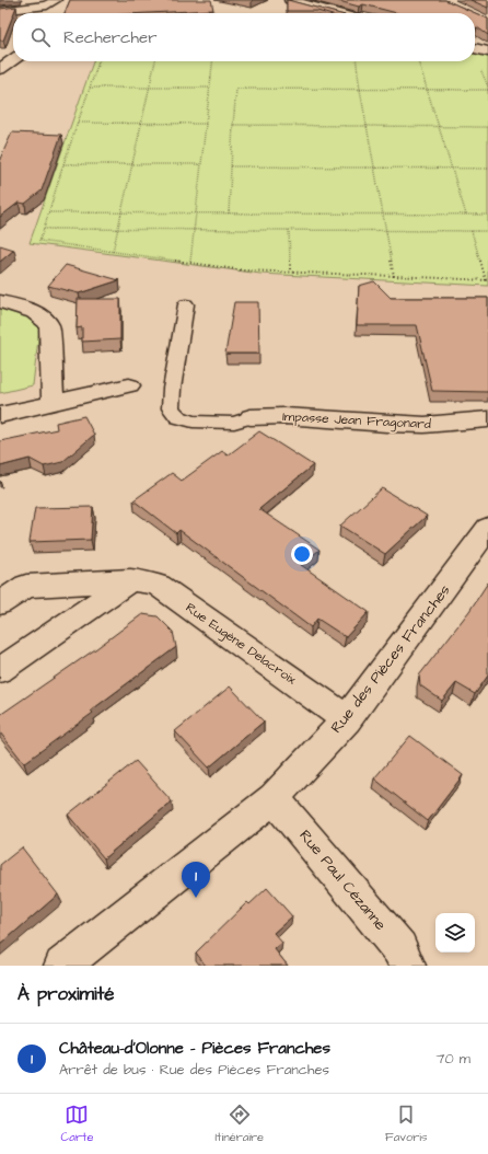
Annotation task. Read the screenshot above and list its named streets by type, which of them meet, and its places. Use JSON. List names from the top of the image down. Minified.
{"streets":{"street":["Impasse Jean Fragonard","Rue Eugène Delacroix","Rue des Pièces Franches","Rue Paul Cézanne"]},"crossings":[["Rue Eugène Delacroix","Rue des Pièces Franches"],["Rue des Pièces Franches","Rue Paul Cézanne"]],"page":{"search":"Rechercher","pins":"1","heading":"À proximité","list":[{"mark":"1","name":"Château-d'Olonne - Pièces Franches","note":"Arrêt de bus · Rue des Pièces Franches","value":"70 m"}],"nav":["Carte","Itinéraire","Favoris"]}}
